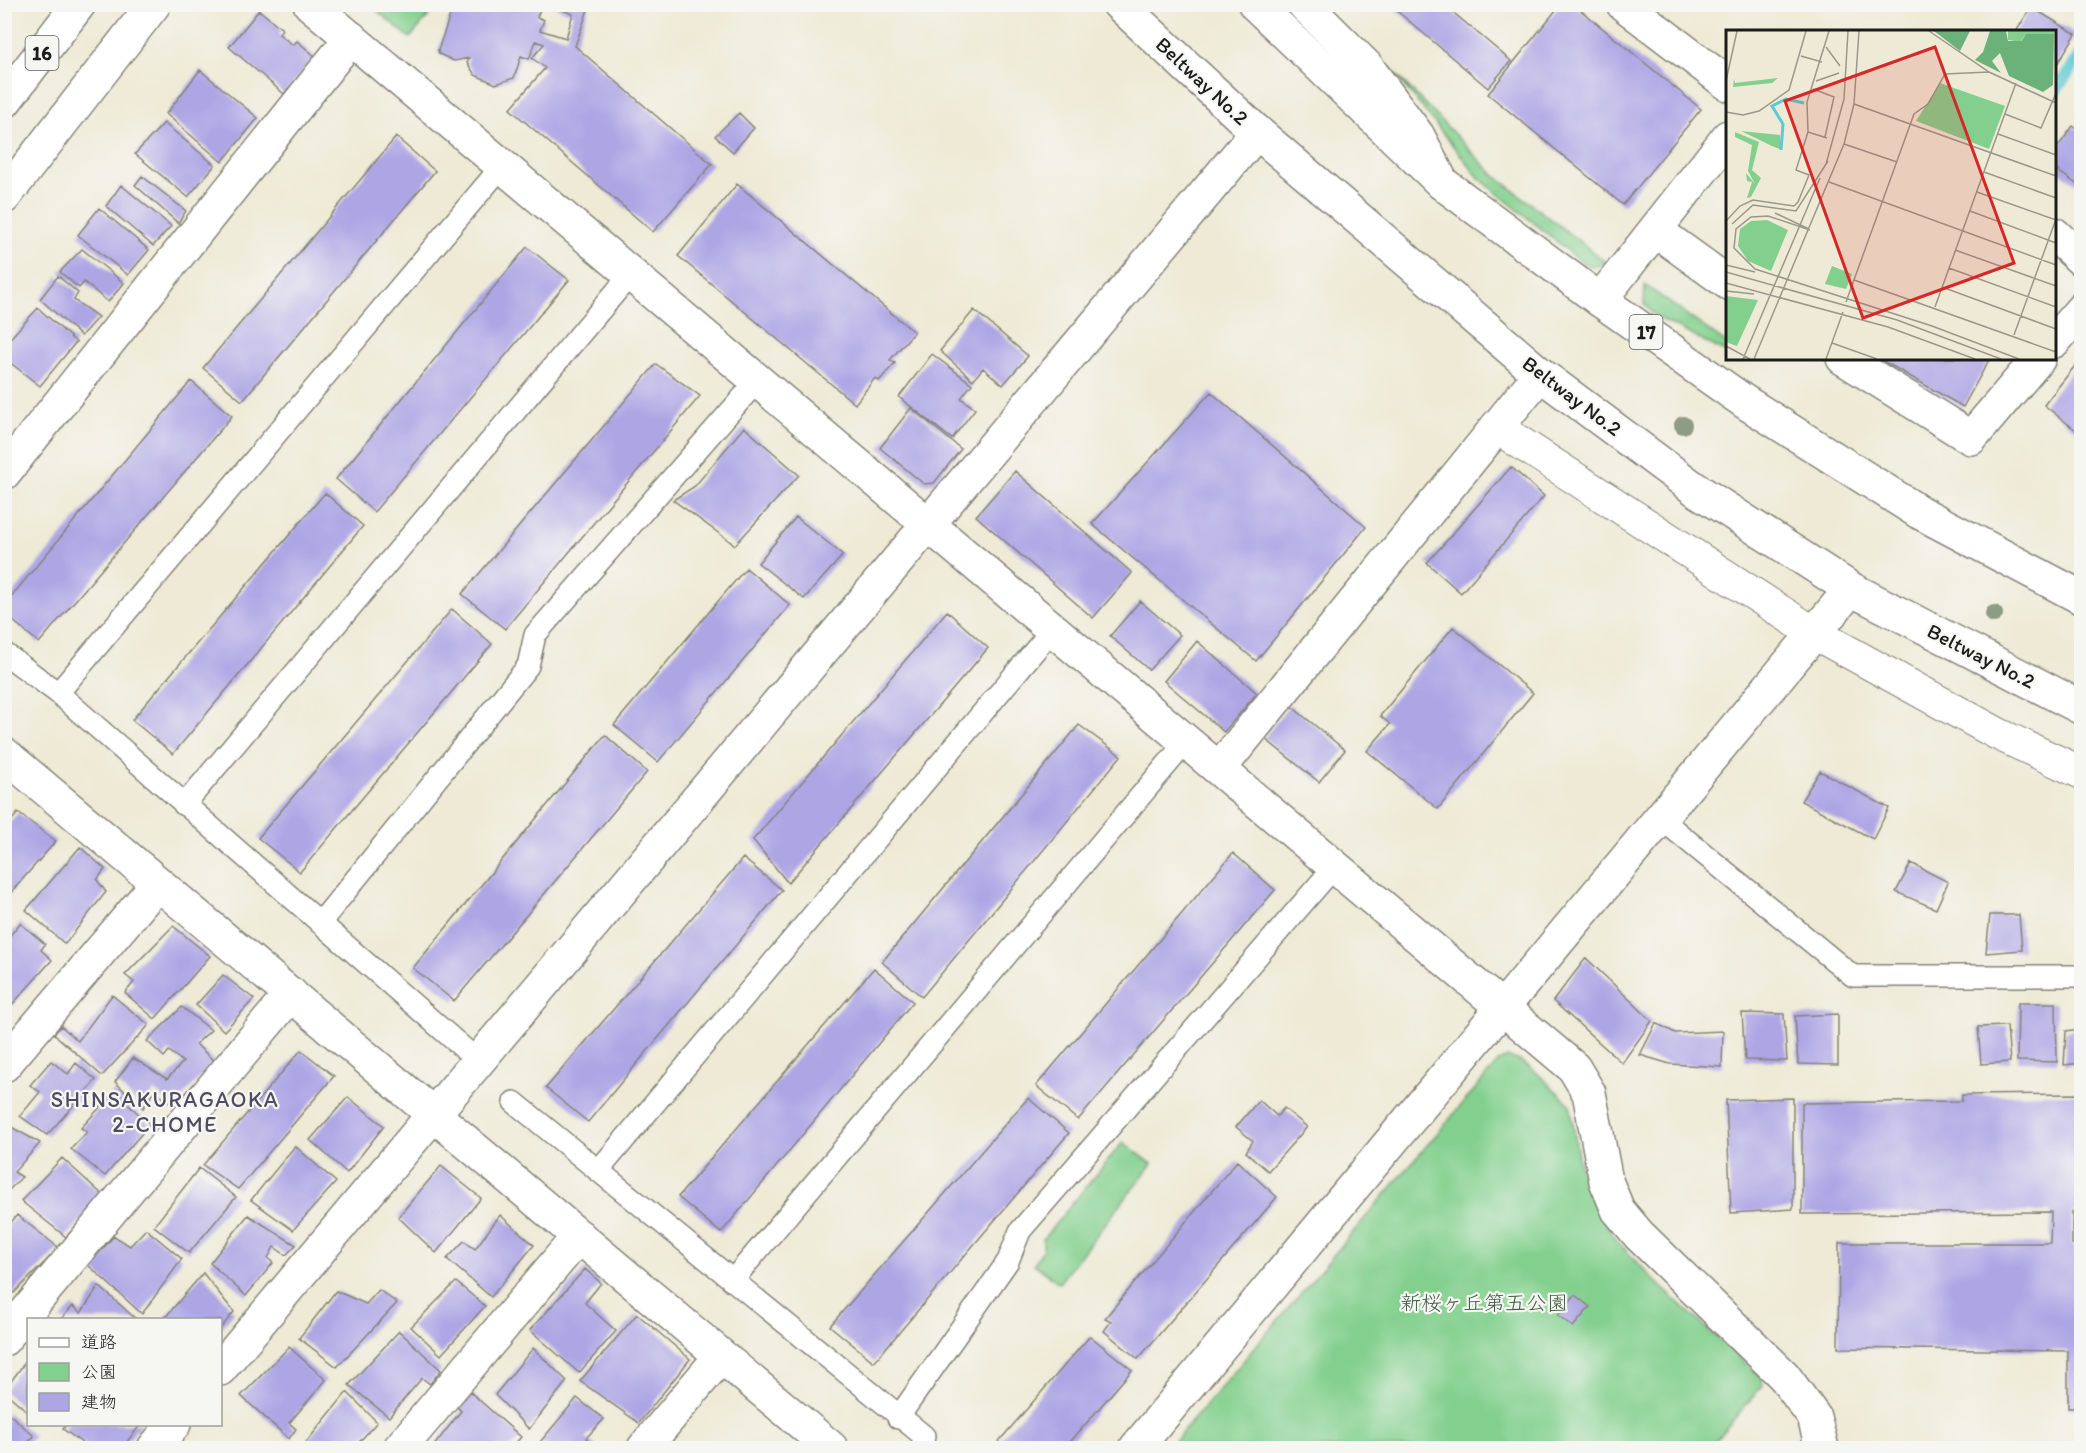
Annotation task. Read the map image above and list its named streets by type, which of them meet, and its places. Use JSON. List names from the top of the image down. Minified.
{"streets":{"main road":["16","Beltway No.2","17"]},"districts":["SHINSAKURAGAOKA 2-CHOME"],"parks":["新桜ヶ丘第五公園"],"legend":["道路","公園","建物"]}
